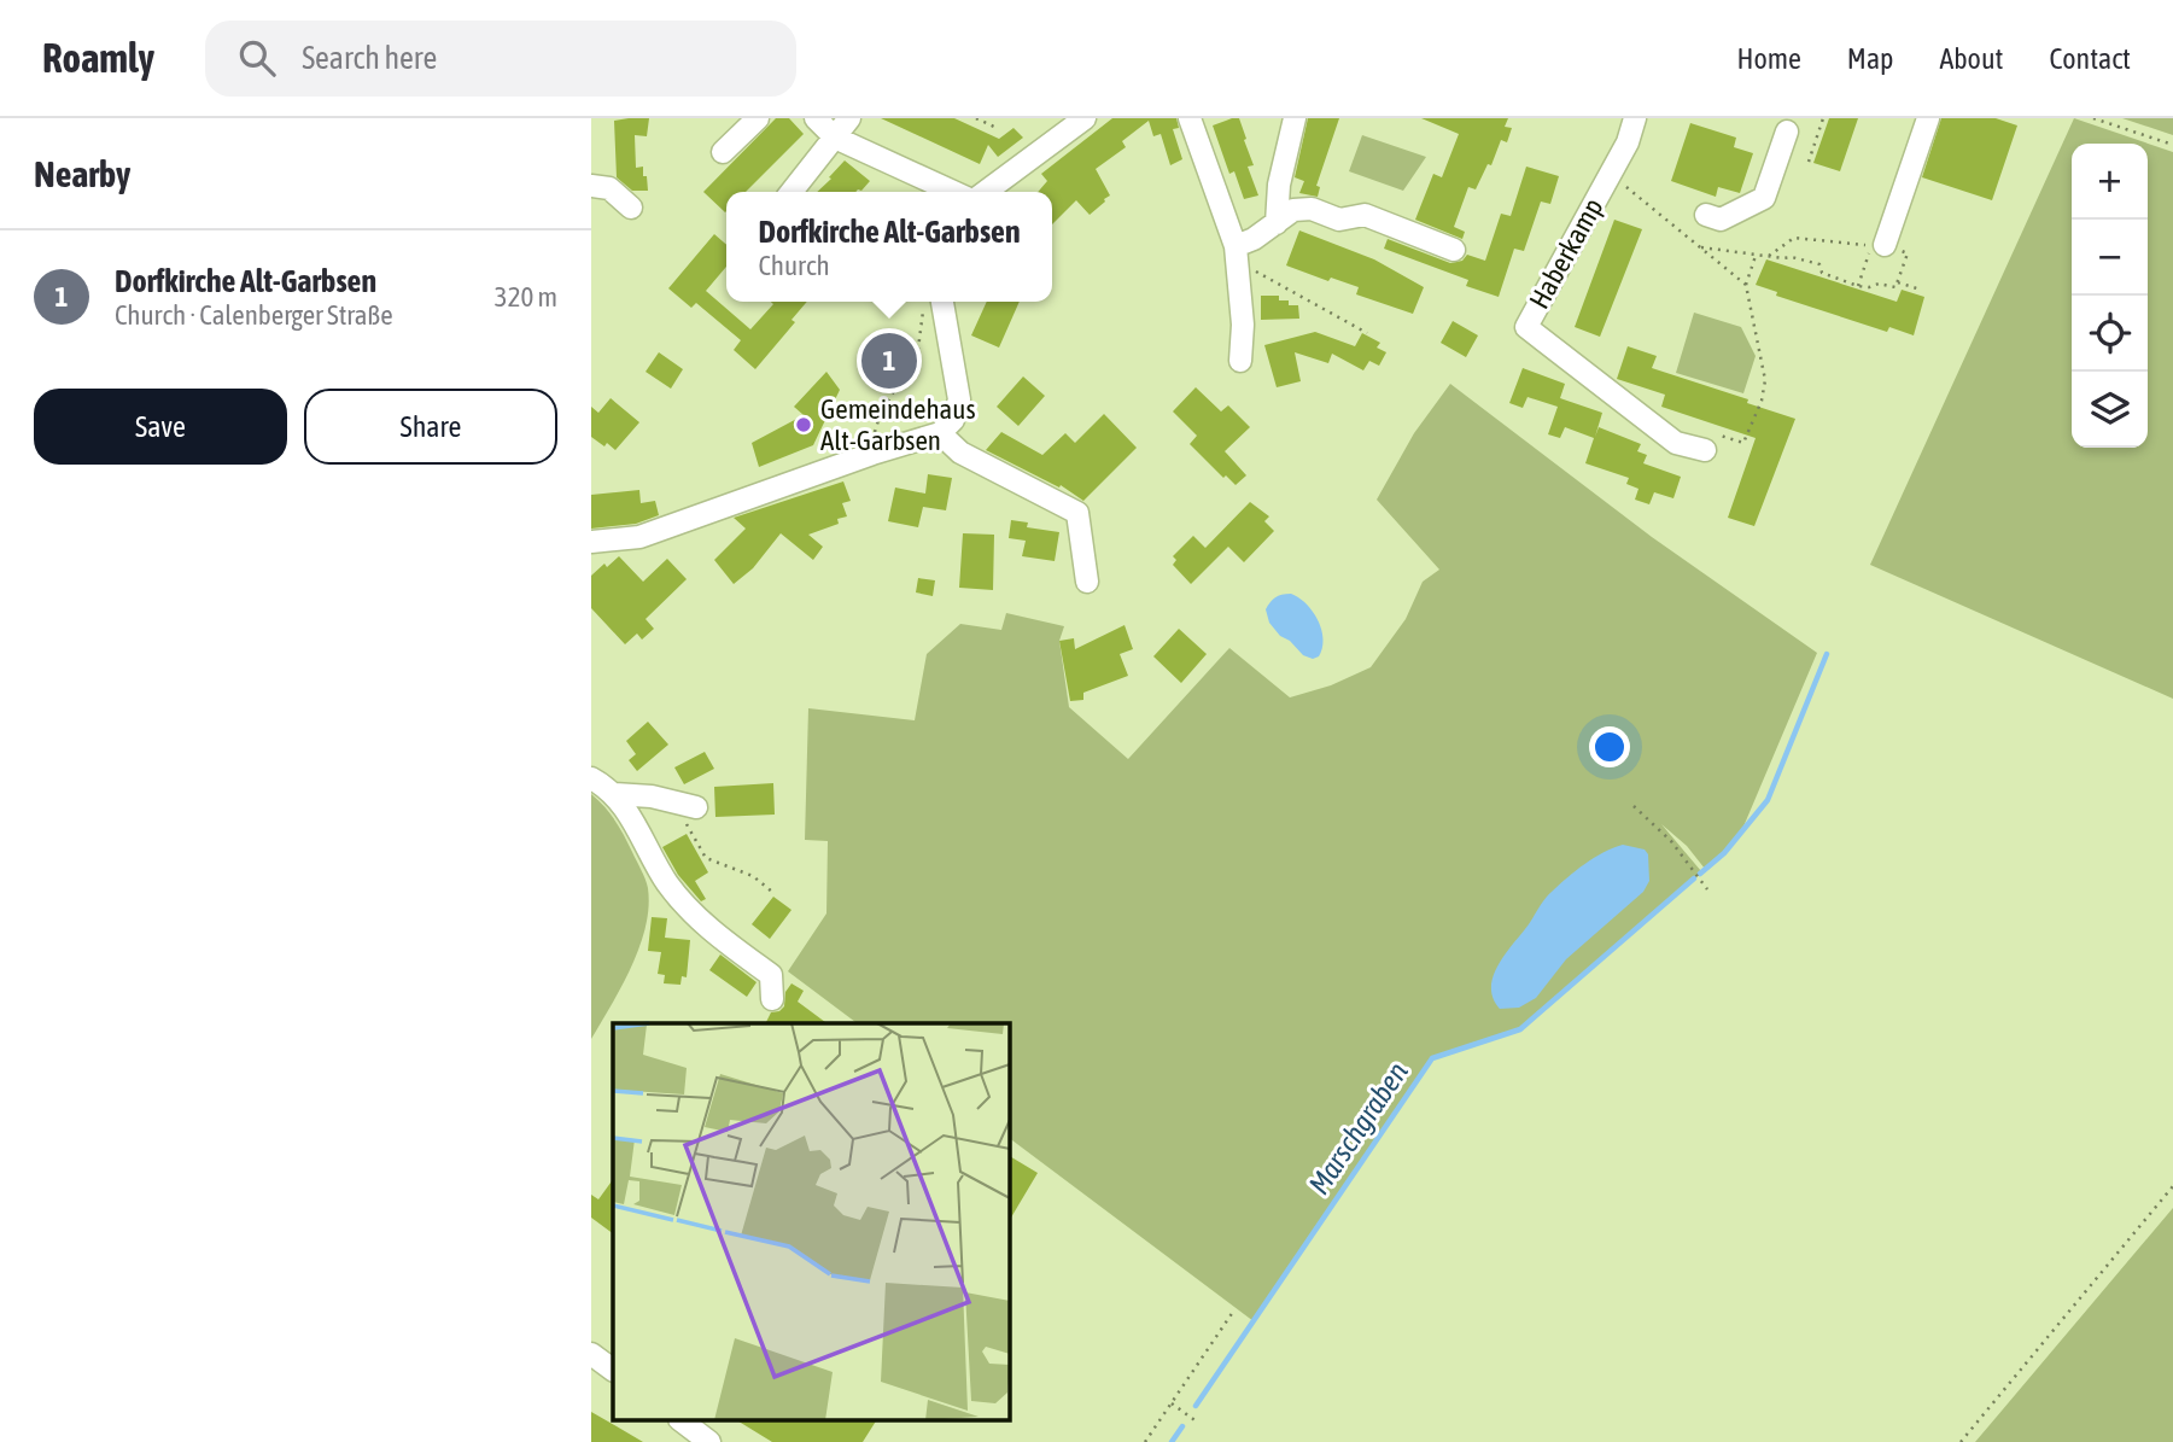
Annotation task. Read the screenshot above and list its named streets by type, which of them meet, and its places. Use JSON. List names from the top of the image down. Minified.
{"streets":{"street":["Haberkamp"]},"water":["Marschgraben"],"places":["Gemeindehaus Alt-Garbsen"],"page":{"header":"Roamly","search":"Search here","nav":["Home","Map","About","Contact"],"heading":"Nearby","map_buttons":["+","−"],"popup":["Dorfkirche Alt-Garbsen","Church"],"list":[{"mark":"1","name":"Dorfkirche Alt-Garbsen","note":"Church · Calenberger Straße","value":"320 m"}],"pins":"1","buttons":["Save","Share"]}}
